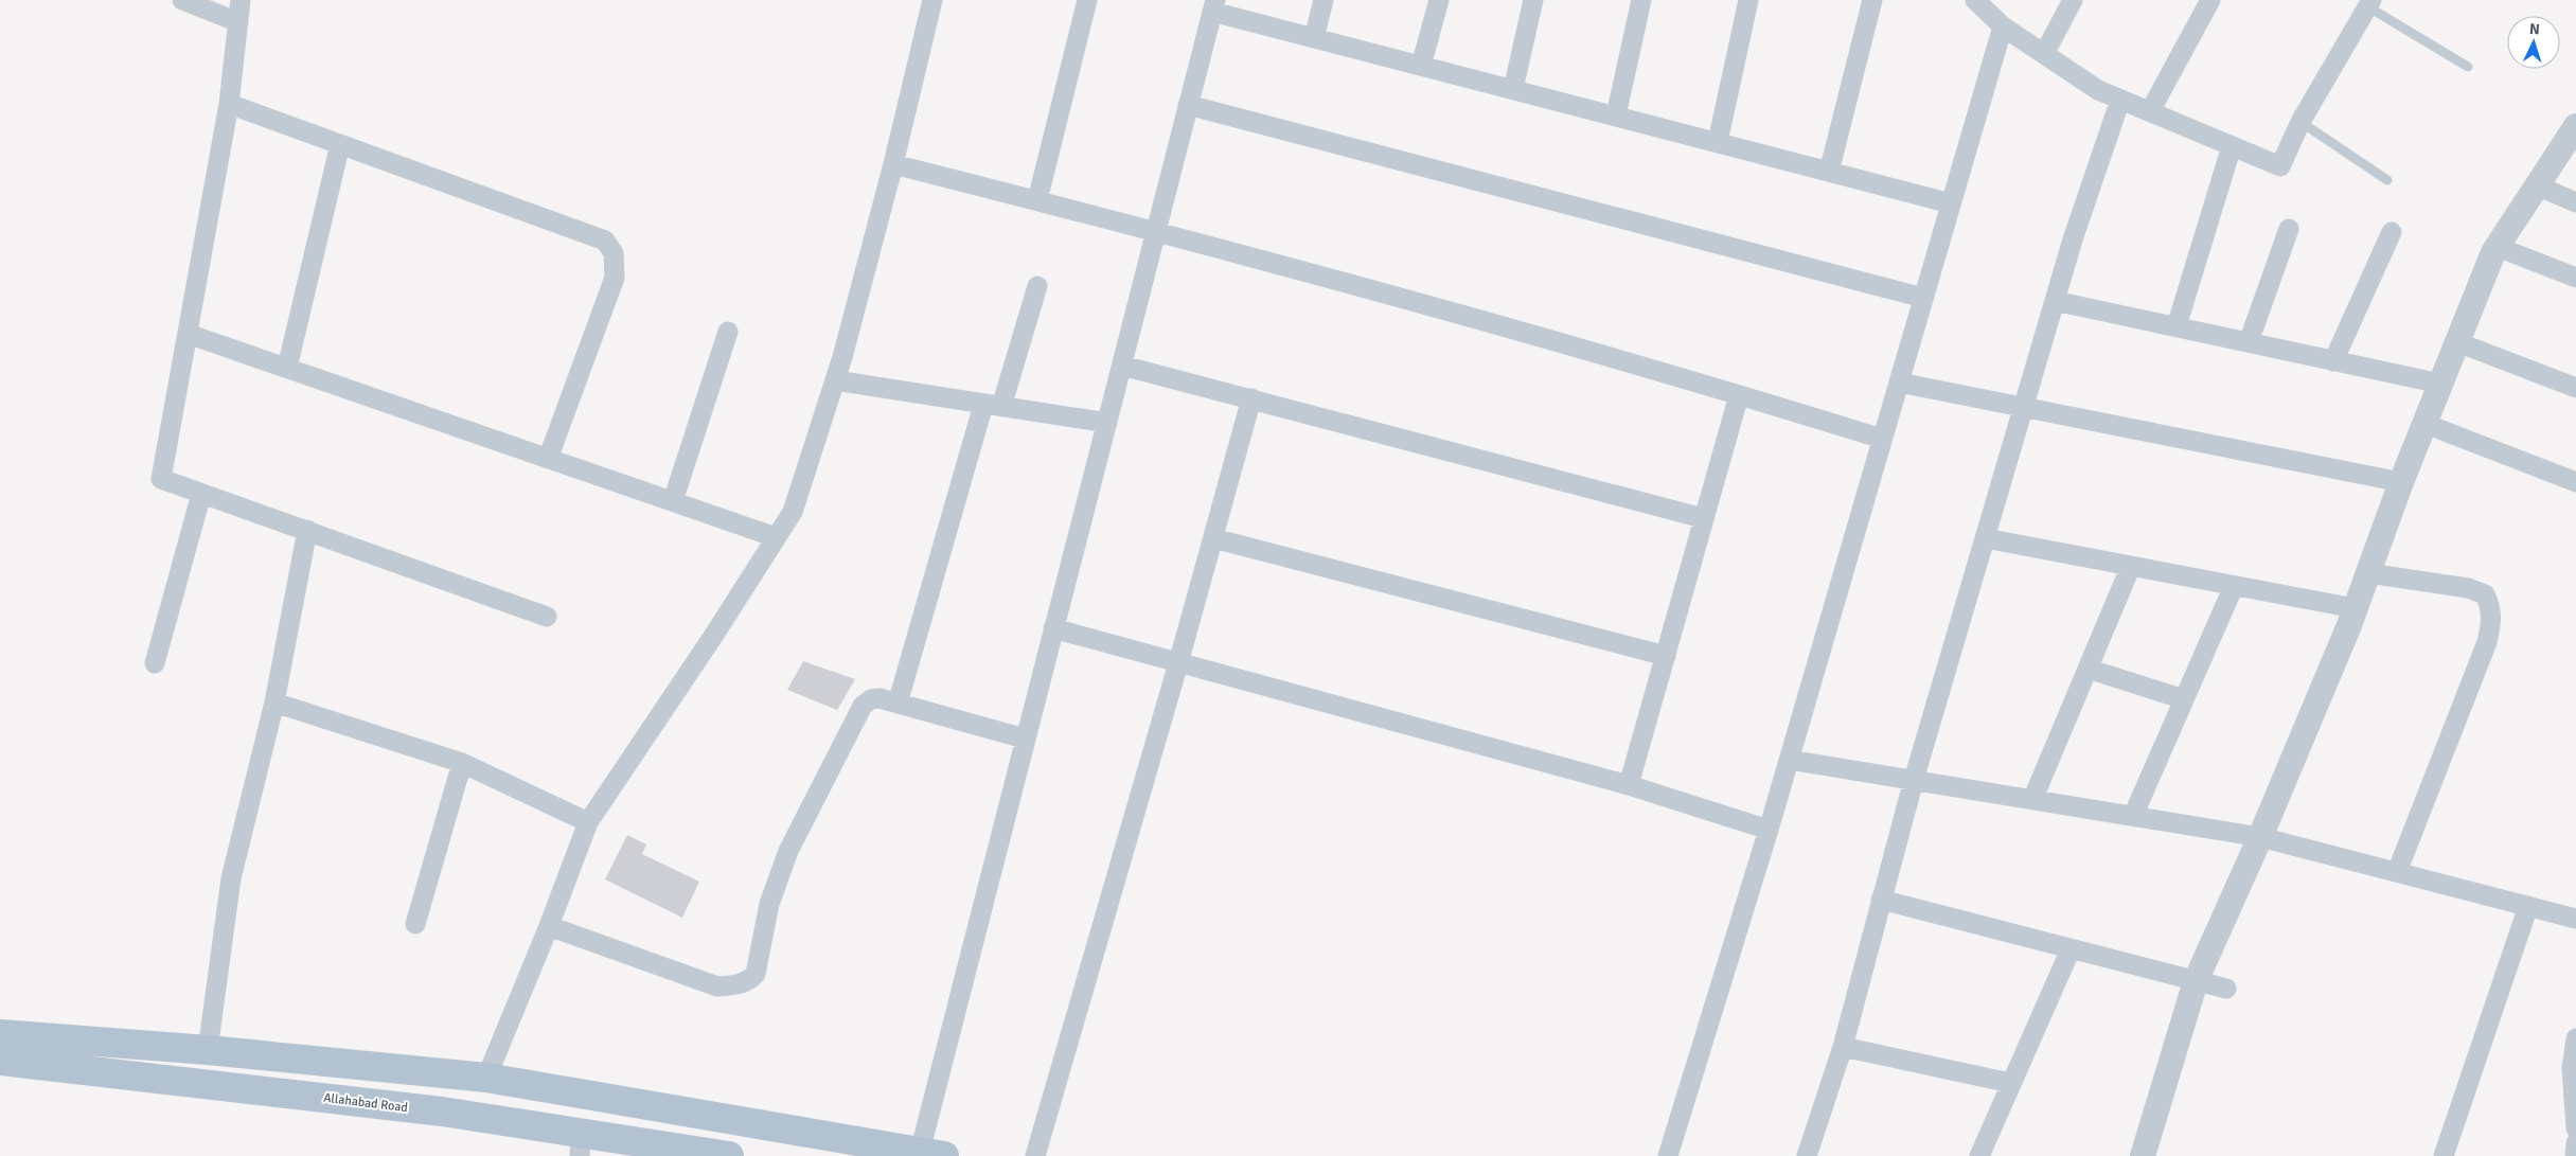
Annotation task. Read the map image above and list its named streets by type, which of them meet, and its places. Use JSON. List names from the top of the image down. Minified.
{"streets":{"main road":["Allahabad Road"]},"north":"top"}
